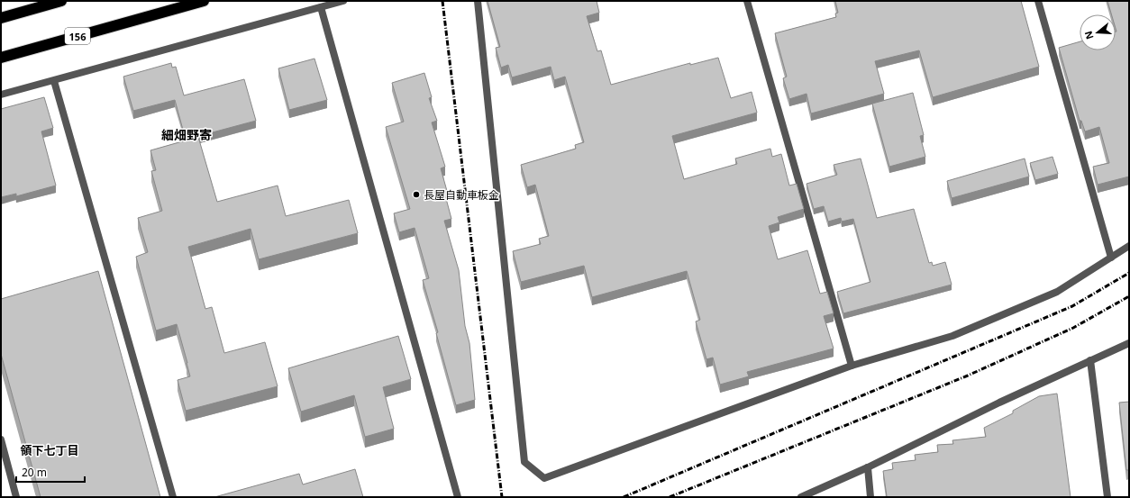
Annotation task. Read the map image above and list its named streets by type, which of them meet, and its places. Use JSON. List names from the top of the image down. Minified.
{"streets":{"highway":["156"]},"districts":["細畑野寄","領下七丁目"],"places":["長屋自動車板金"],"scale_bar":"20 m","north":"left"}
